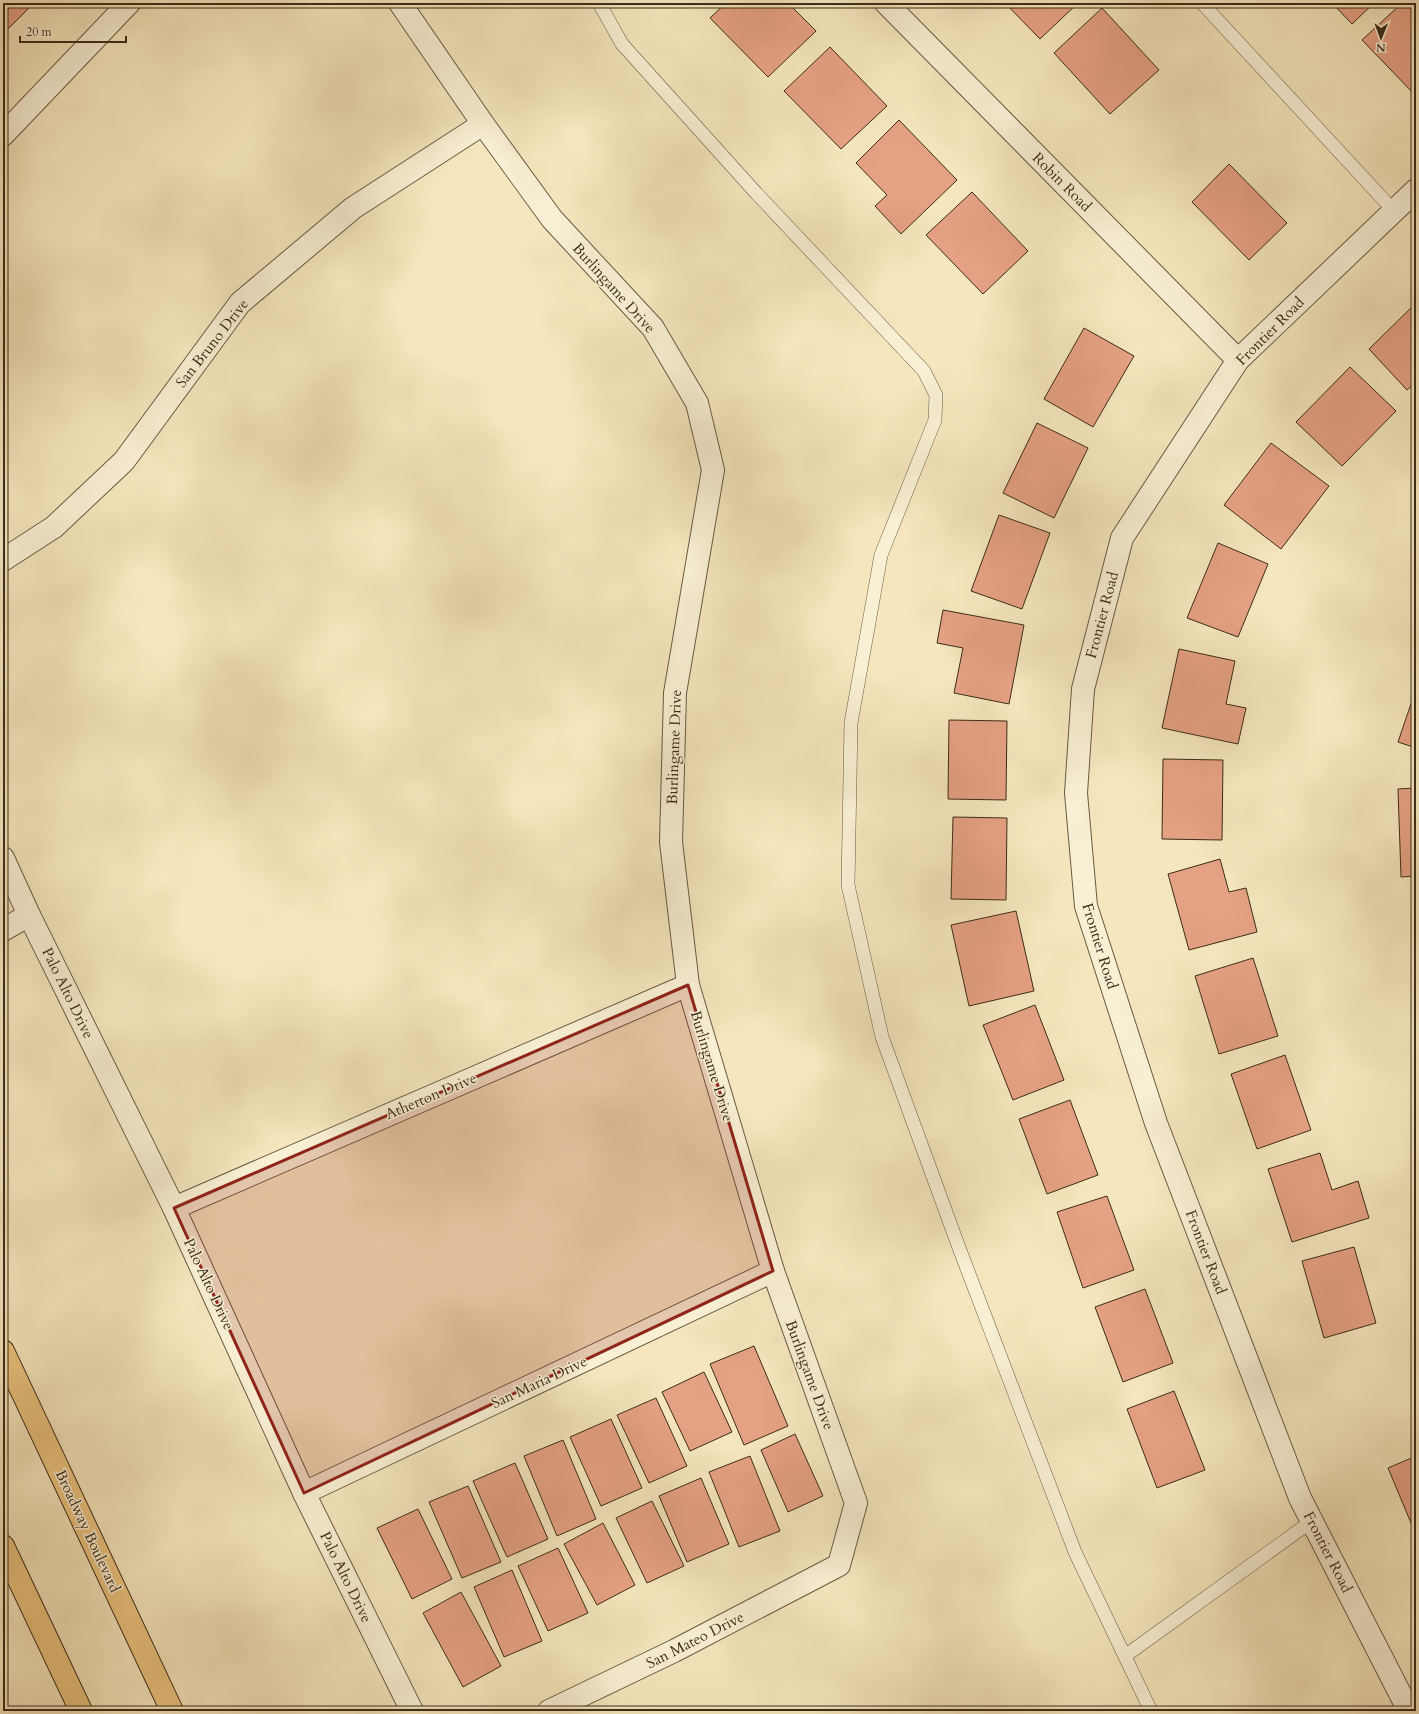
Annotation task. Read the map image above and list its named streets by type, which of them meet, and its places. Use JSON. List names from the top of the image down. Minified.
{"streets":{"main road":["Broadway Boulevard"],"street":["Robin Road","Burlingame Drive","Frontier Road","San Bruno Drive","Palo Alto Drive","Atherton Drive","San Maria Drive","San Mateo Drive"]},"crossings":[["Robin Road","Frontier Road"],["Burlingame Drive","San Bruno Drive"],["Burlingame Drive","Atherton Drive"],["Burlingame Drive","San Maria Drive"],["Burlingame Drive","San Mateo Drive"],["Palo Alto Drive","Atherton Drive"],["Palo Alto Drive","San Maria Drive"]],"scale_bar":"20 m","north":"bottom"}
